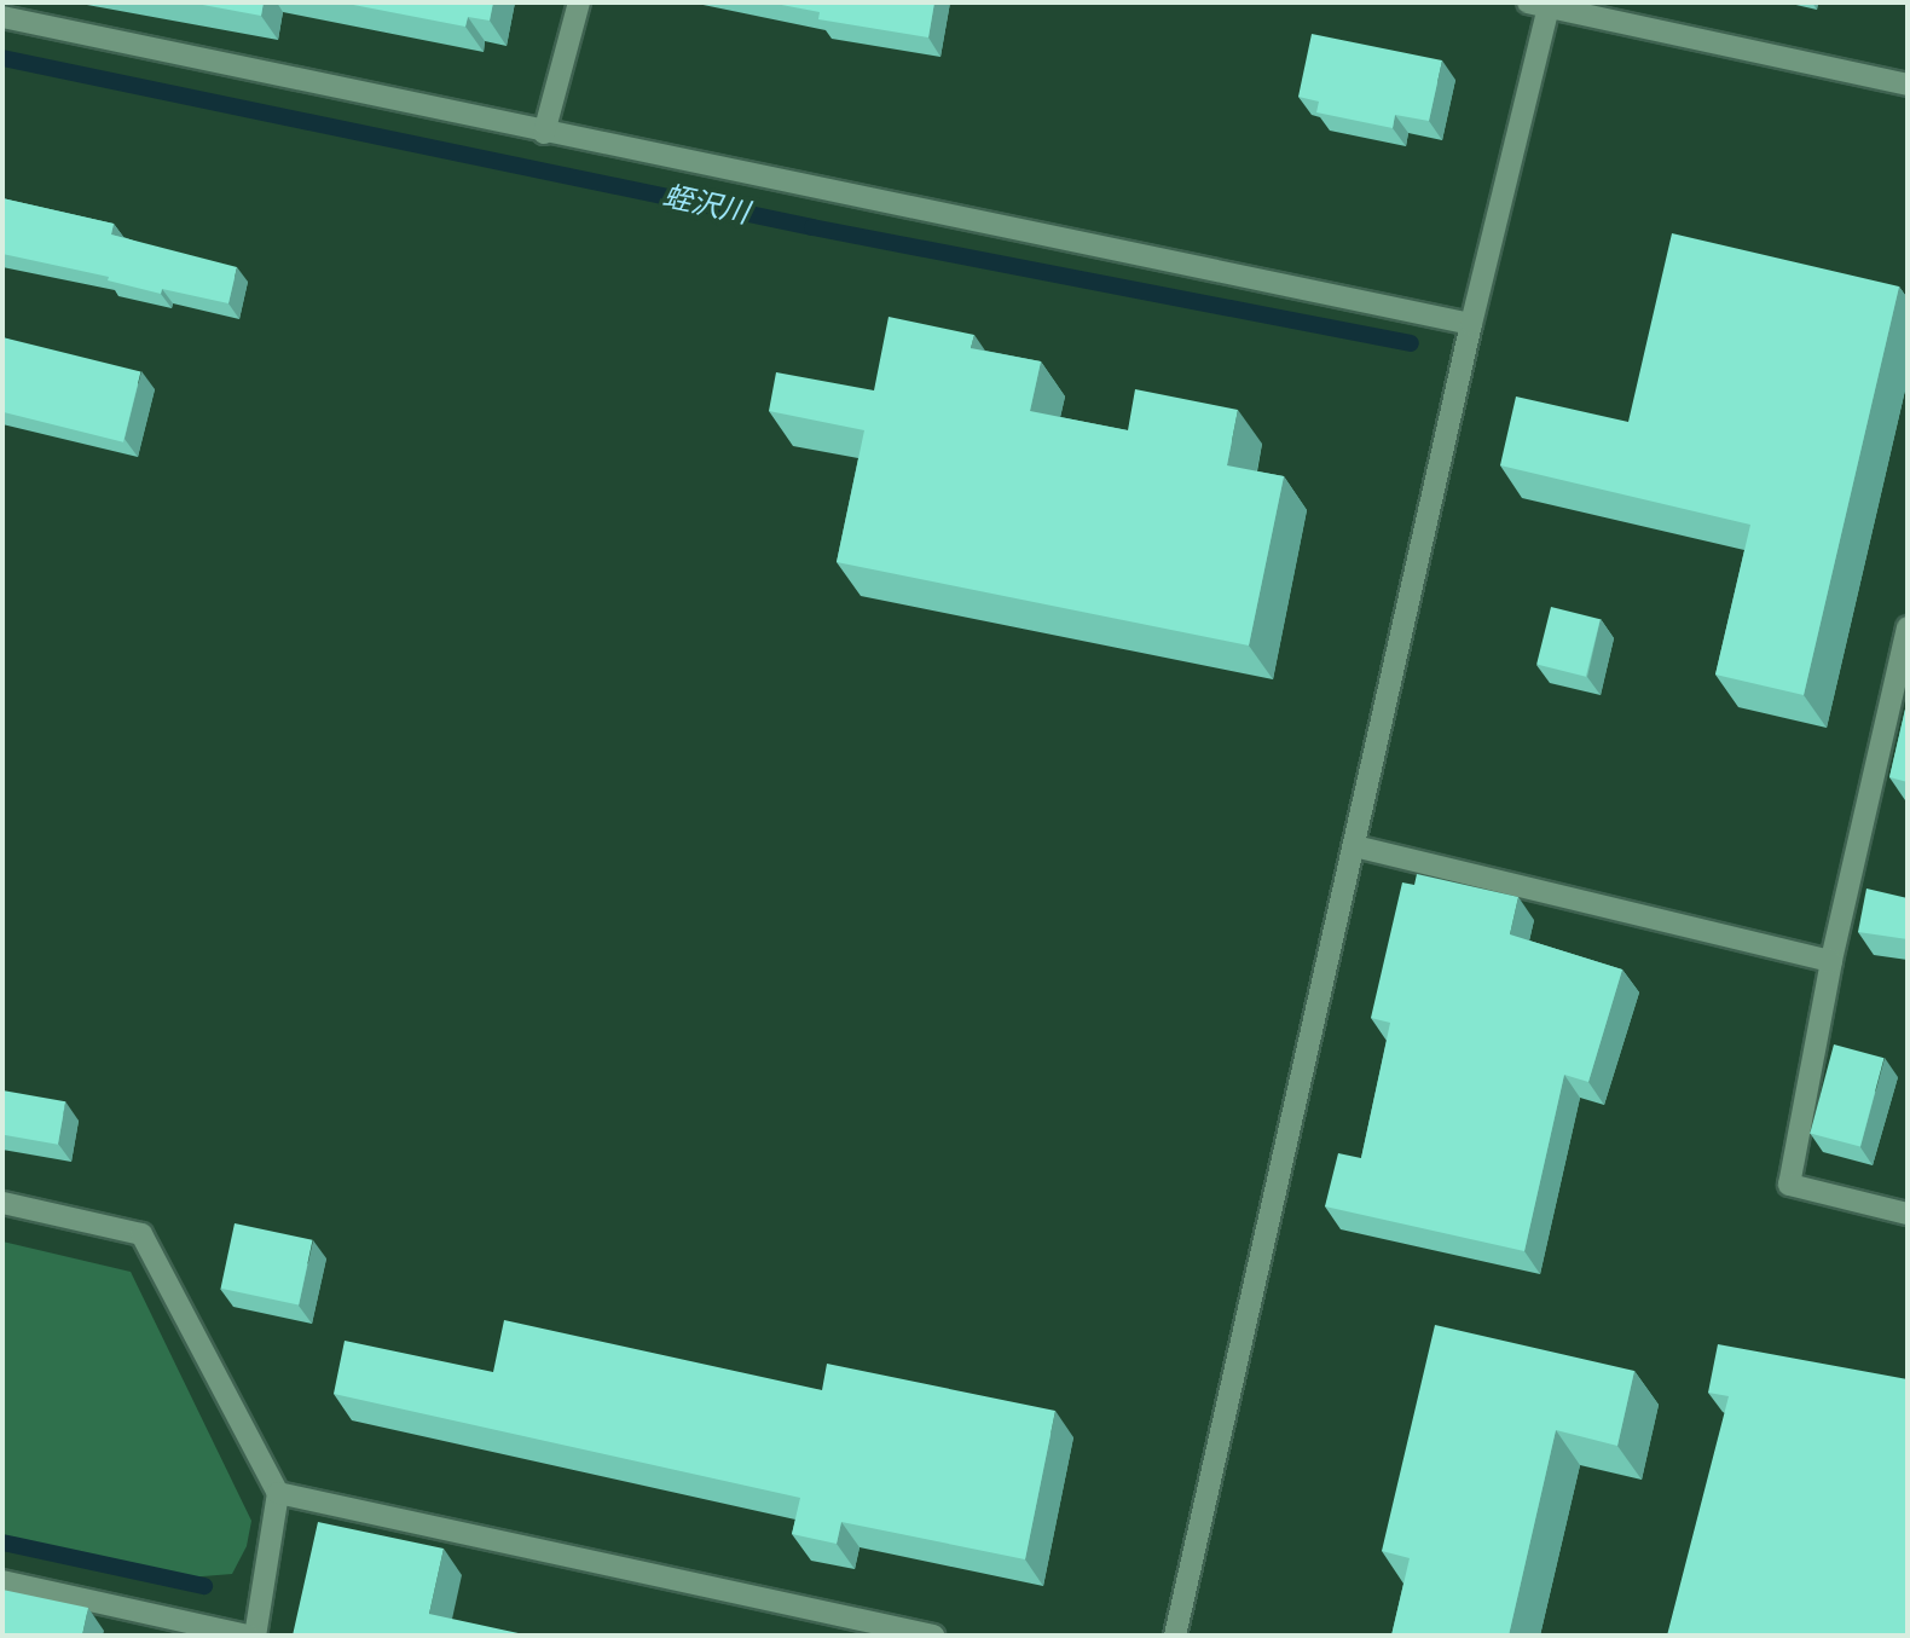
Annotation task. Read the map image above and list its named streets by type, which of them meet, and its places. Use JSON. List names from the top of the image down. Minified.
{"water":["蛭沢川"]}
